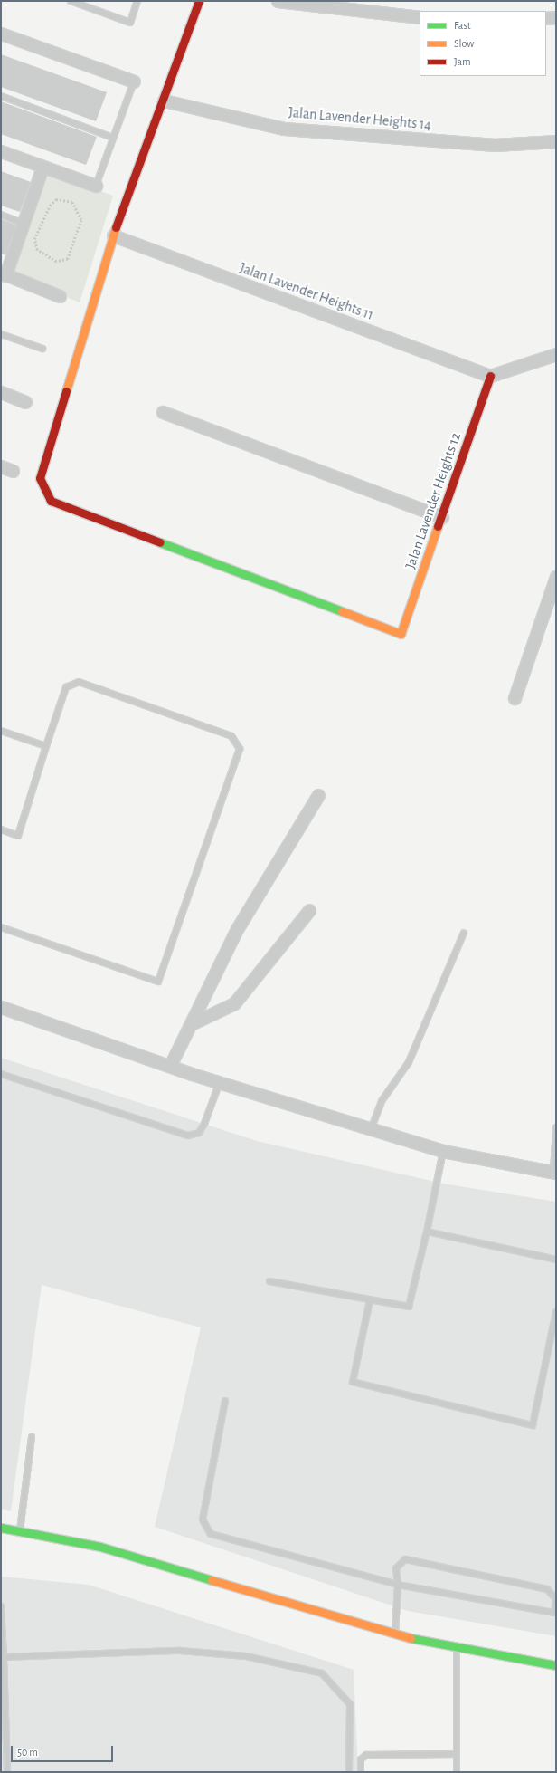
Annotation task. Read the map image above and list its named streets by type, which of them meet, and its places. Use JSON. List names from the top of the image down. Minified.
{"streets":{"street":["Jalan Lavender Heights 14","Jalan Lavender Heights 11","Jalan Lavender Heights 12"]},"crossings":[["Jalan Lavender Heights 11","Jalan Lavender Heights 12"]],"legend":["Fast","Slow","Jam"],"scale_bar":"50 m"}
